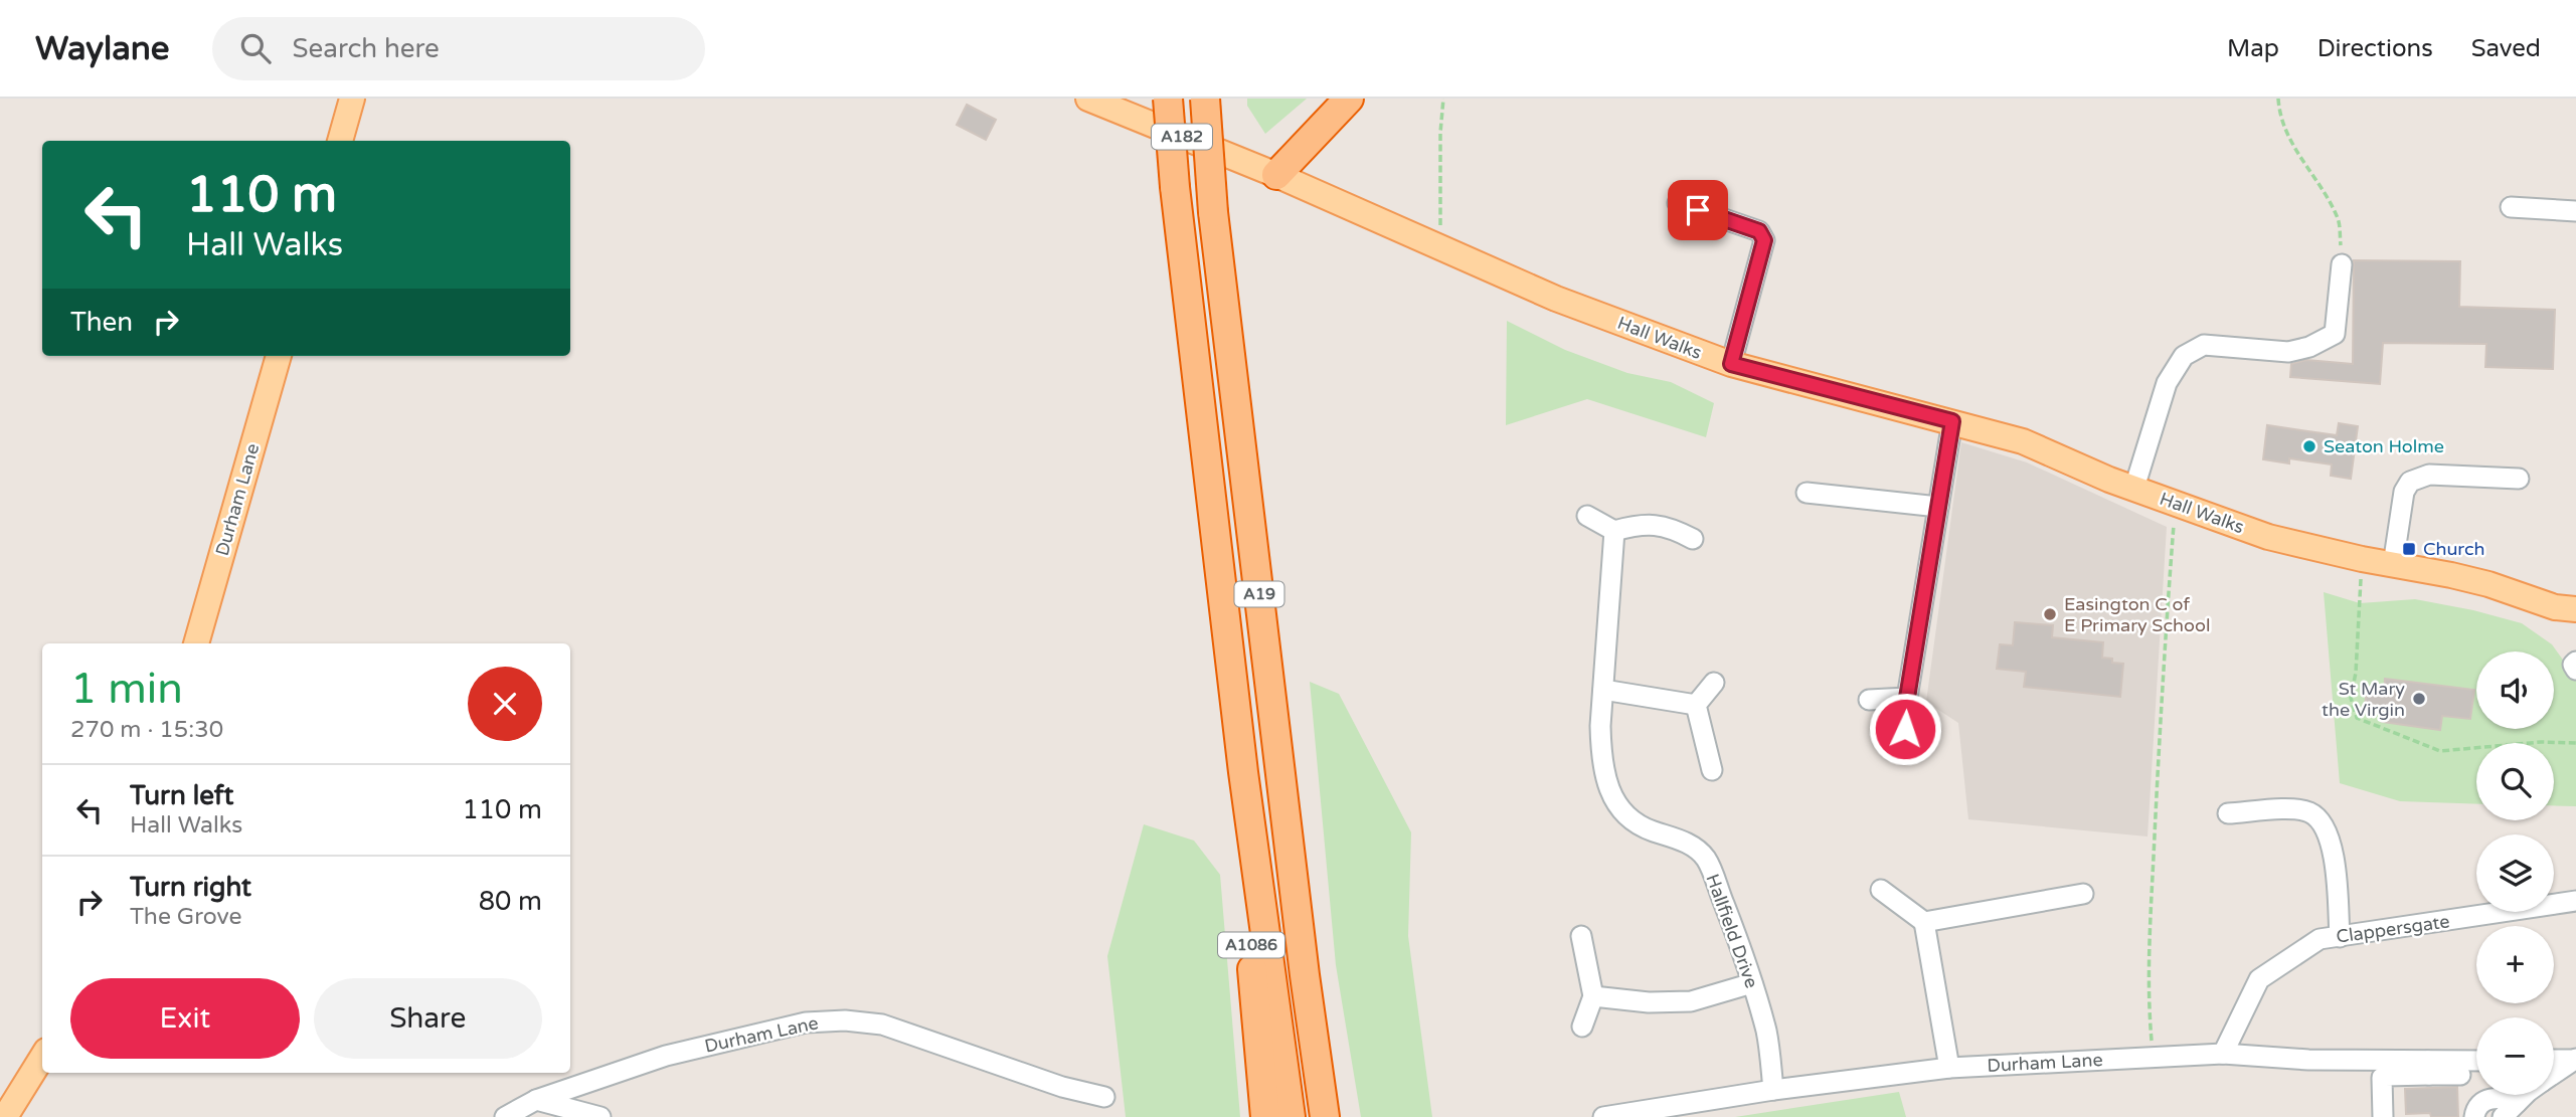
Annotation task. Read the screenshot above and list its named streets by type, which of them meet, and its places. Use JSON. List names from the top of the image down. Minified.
{"streets":{"highway":["A19","A1086"],"main road":["A182","Hall Walks","Durham Lane"],"street":["Clappersgate","Hallfield Drive"]},"crossings":[["Durham Lane","Clappersgate"],["Durham Lane","Hallfield Drive"],["A19","A1086"]],"places":{"other":["Seaton Holme","Easington C of E Primary School","St Mary the Virgin"],"transit":["Church"]},"page":{"header":"Waylane","search":"Search here","nav":["Map","Directions","Saved"],"turn":["110 m","Hall Walks"],"then":"Then","heading":["1 min","270 m · 15:30"],"map_buttons":["+","−"],"list":[{"name":"Turn left","note":"Hall Walks","value":"110 m"},{"name":"Turn right","note":"The Grove","value":"80 m"}],"buttons":["Exit","Share"]}}
